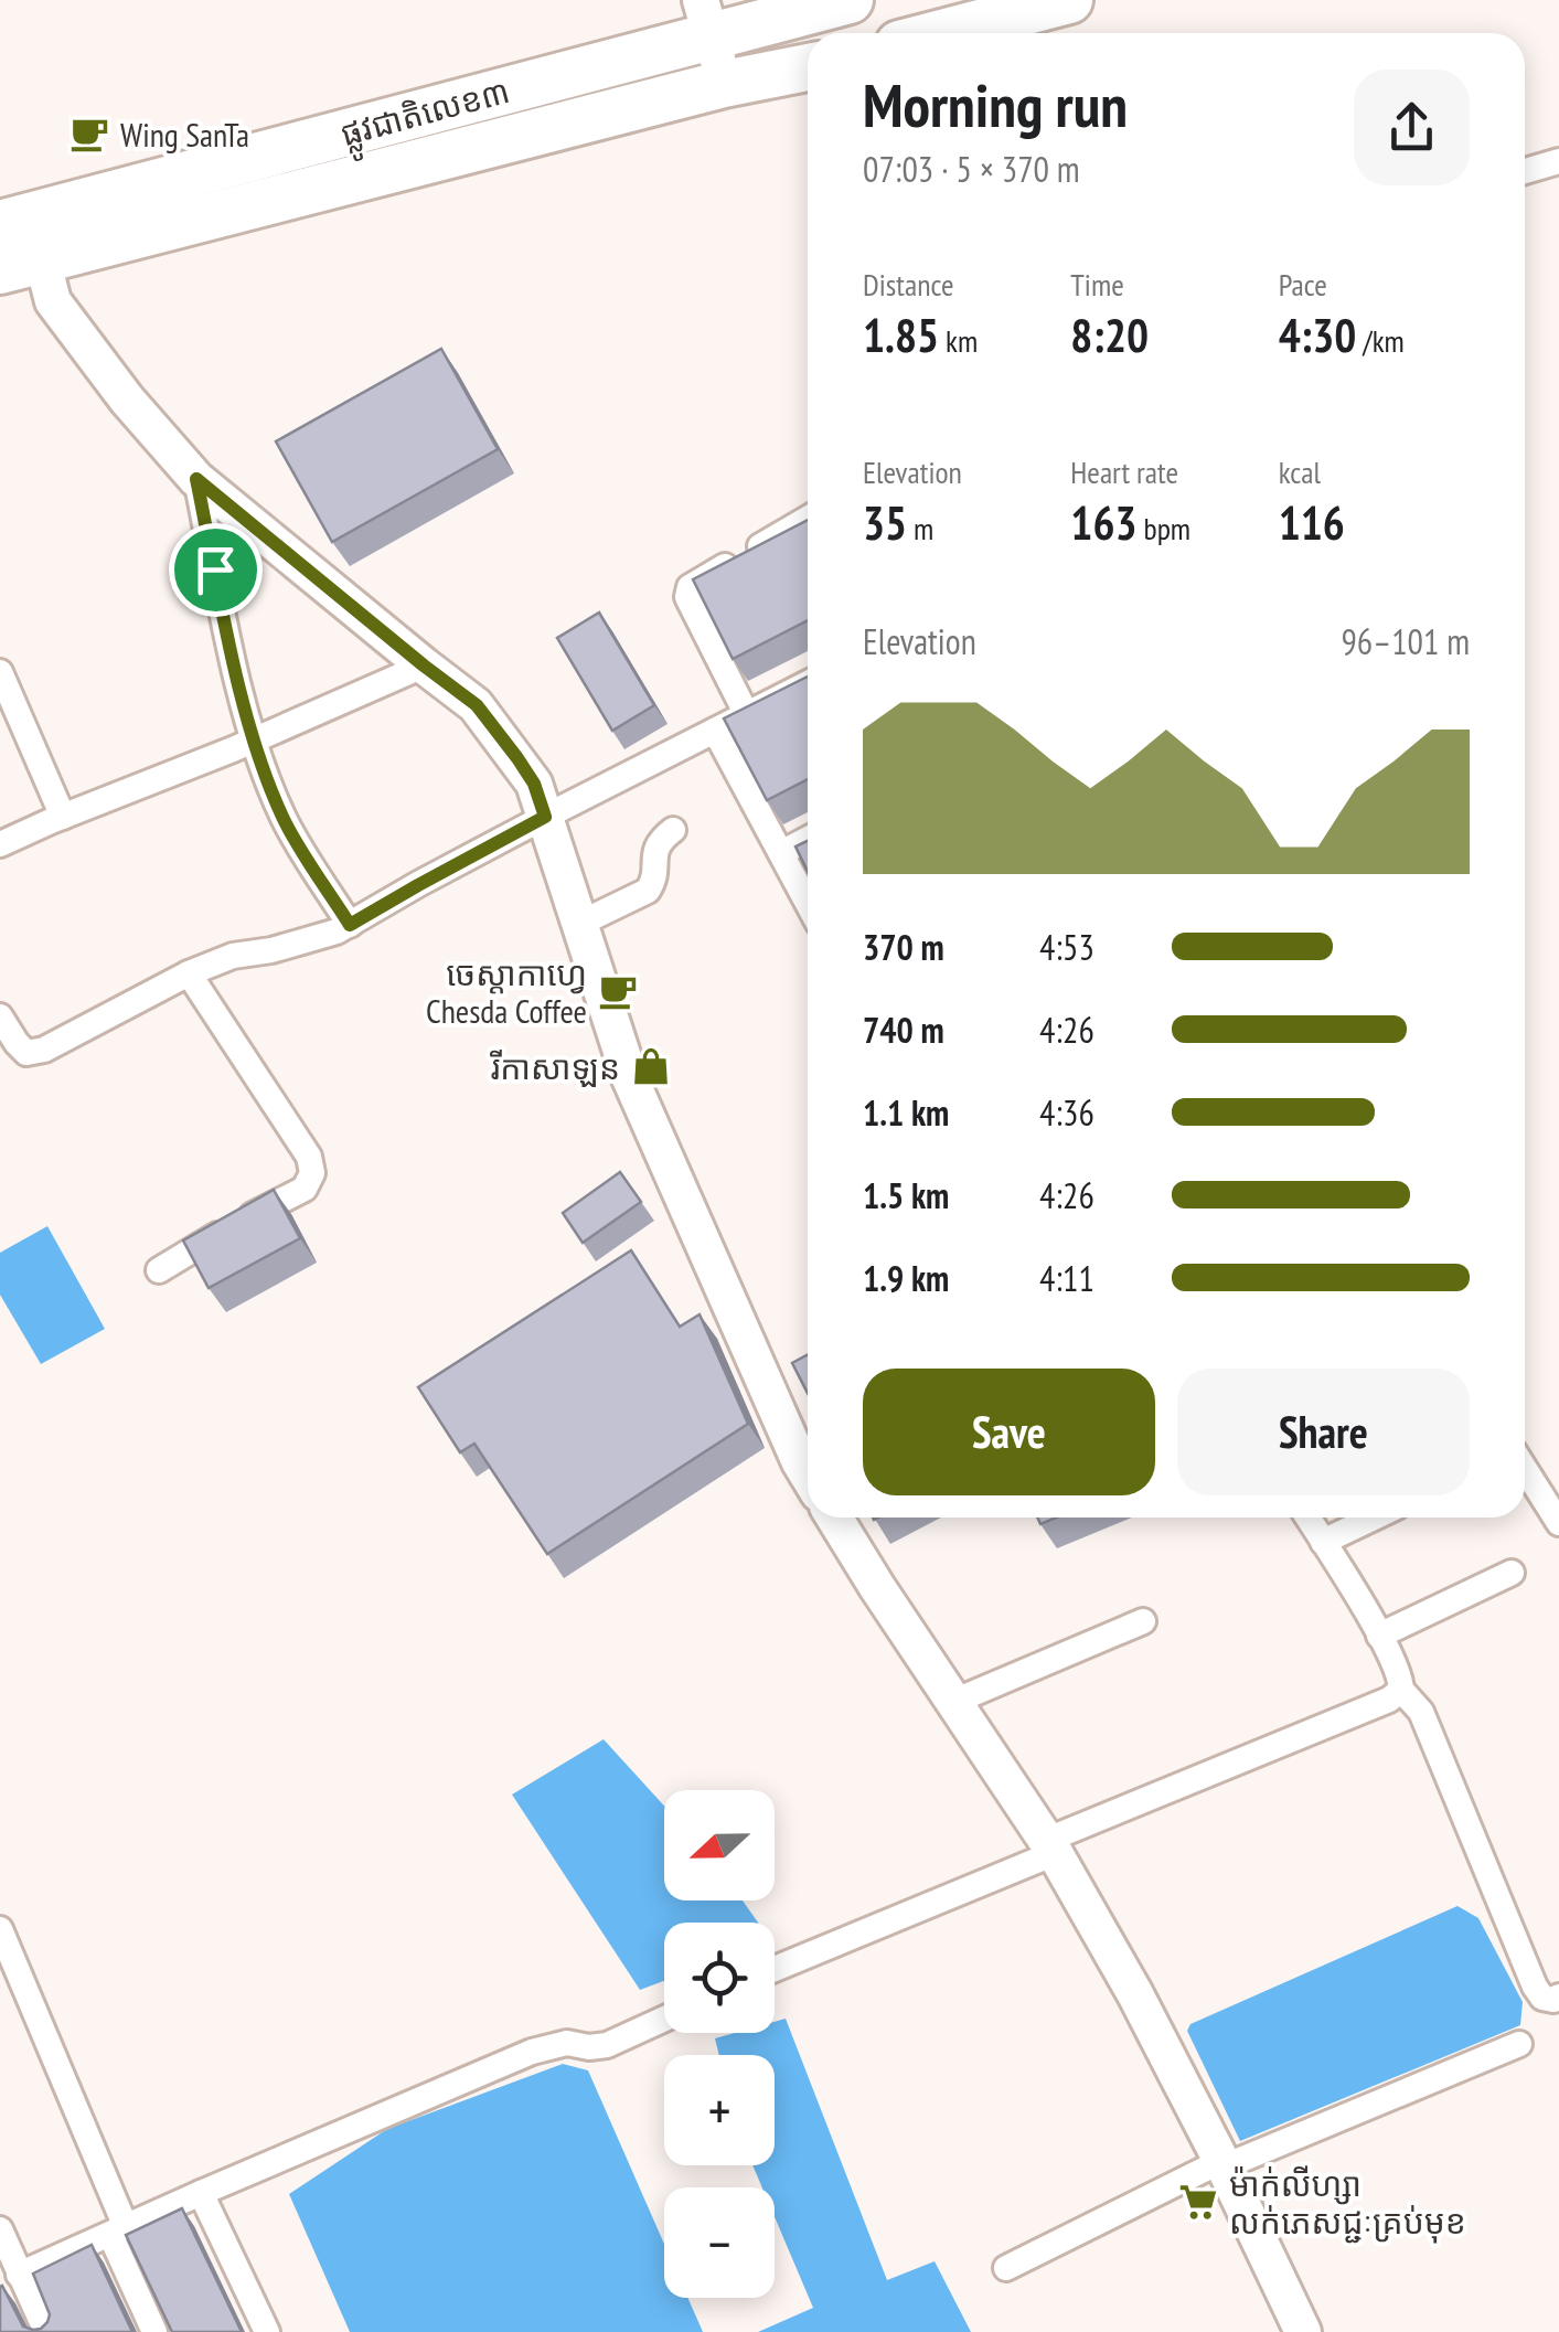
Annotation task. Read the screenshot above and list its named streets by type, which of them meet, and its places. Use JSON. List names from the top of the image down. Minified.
{"streets":{"highway":["ផ្លូវជាតិលេខ៣"]},"places":{"cafe":["Wing SanTa","ចេស្ដាកាហ្វេ Chesda Coffee"],"shop":["រីកាសាឡន"],"supermarket":["ម៉ាក់លីហ្សា លក់ភេសជ្ជៈគ្រប់មុខ"]},"north":"left","page":{"heading":["Morning run","07:03 · 5 × 370 m"],"stats":[["Distance","1.85 km"],["Time","8:20"],["Pace","4:30 /km"],["Elevation","35 m"],["Heart rate","163 bpm"],["kcal","116"]],"chart":["Elevation","96–101 m"],"list":[{"name":"370 m","note":"4:53"},{"name":"740 m","note":"4:26"},{"name":"1.1 km","note":"4:36"},{"name":"1.5 km","note":"4:26"},{"name":"1.9 km","note":"4:11"}],"buttons":["Save","Share"],"map_buttons":["+","−"]}}
